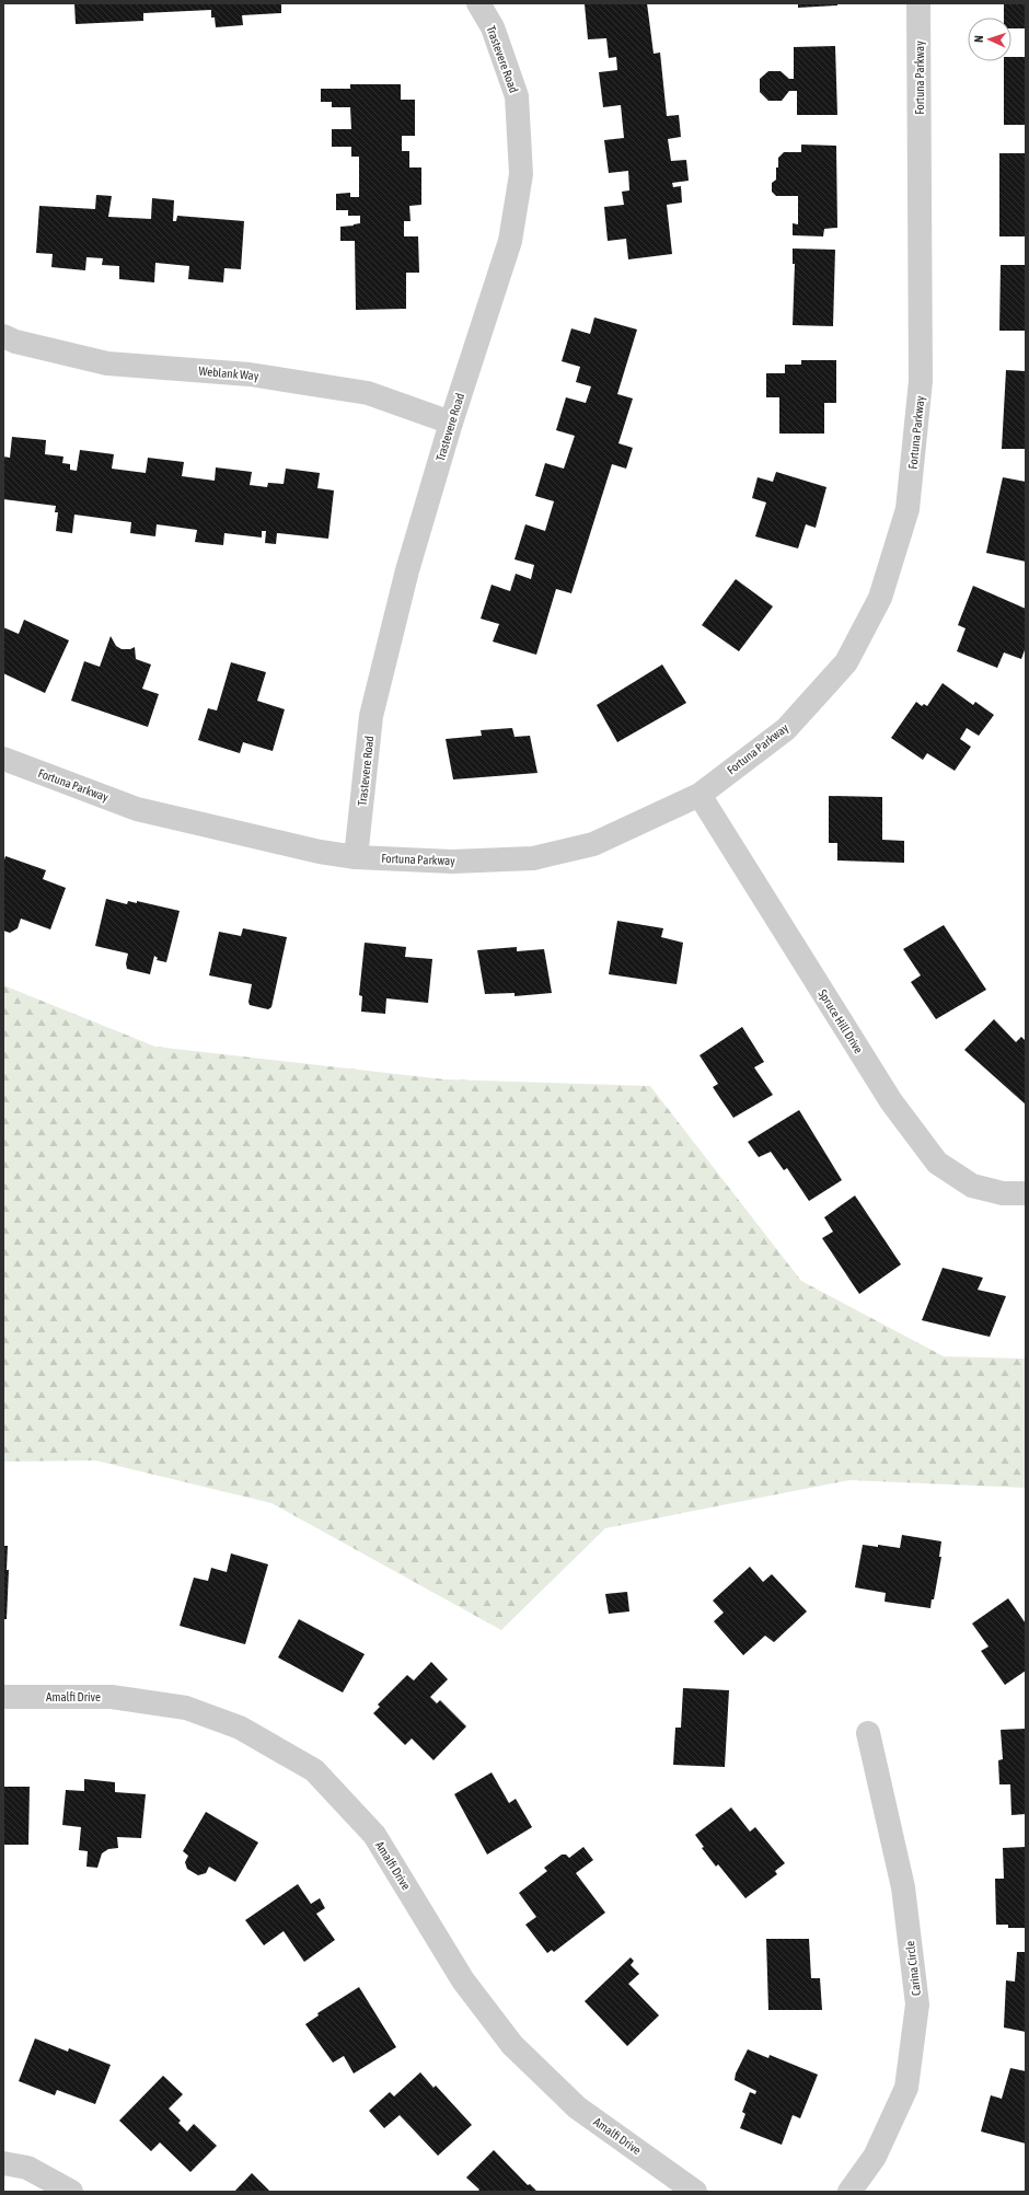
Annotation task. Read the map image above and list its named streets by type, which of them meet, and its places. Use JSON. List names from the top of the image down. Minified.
{"streets":{"street":["Trastevere Road","Fortuna Parkway","Weblank Way","Spruce Hill Drive","Amalfi Drive","Carina Circle"]},"crossings":[["Trastevere Road","Fortuna Parkway"],["Trastevere Road","Weblank Way"],["Fortuna Parkway","Spruce Hill Drive"]],"north":"left"}
